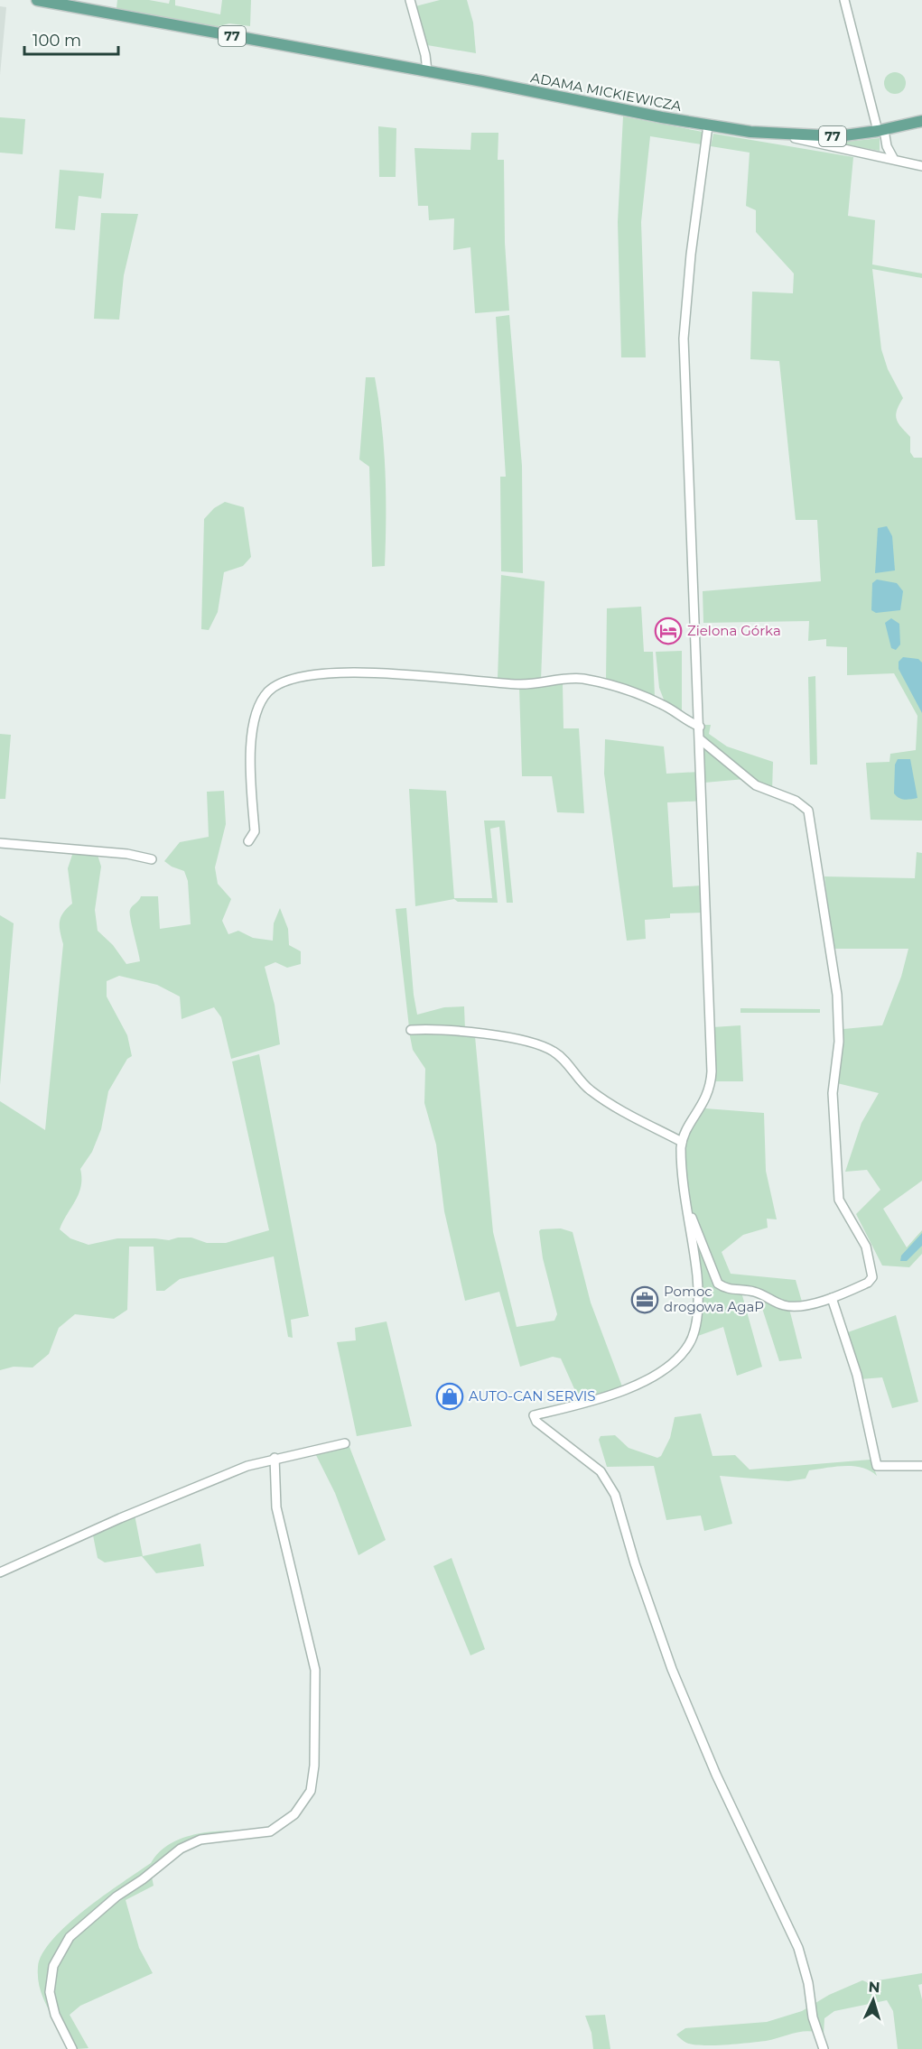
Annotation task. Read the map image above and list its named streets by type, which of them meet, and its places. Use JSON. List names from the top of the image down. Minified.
{"streets":{"main road":["77","ADAMA MICKIEWICZA"]},"crossings":[["77","ADAMA MICKIEWICZA"]],"places":{"hotel":["Zielona Górka"],"office":["Pomoc drogowa AgaP"],"shop":["AUTO-CAN SERVIS"]},"scale_bar":"100 m","north":"top"}
